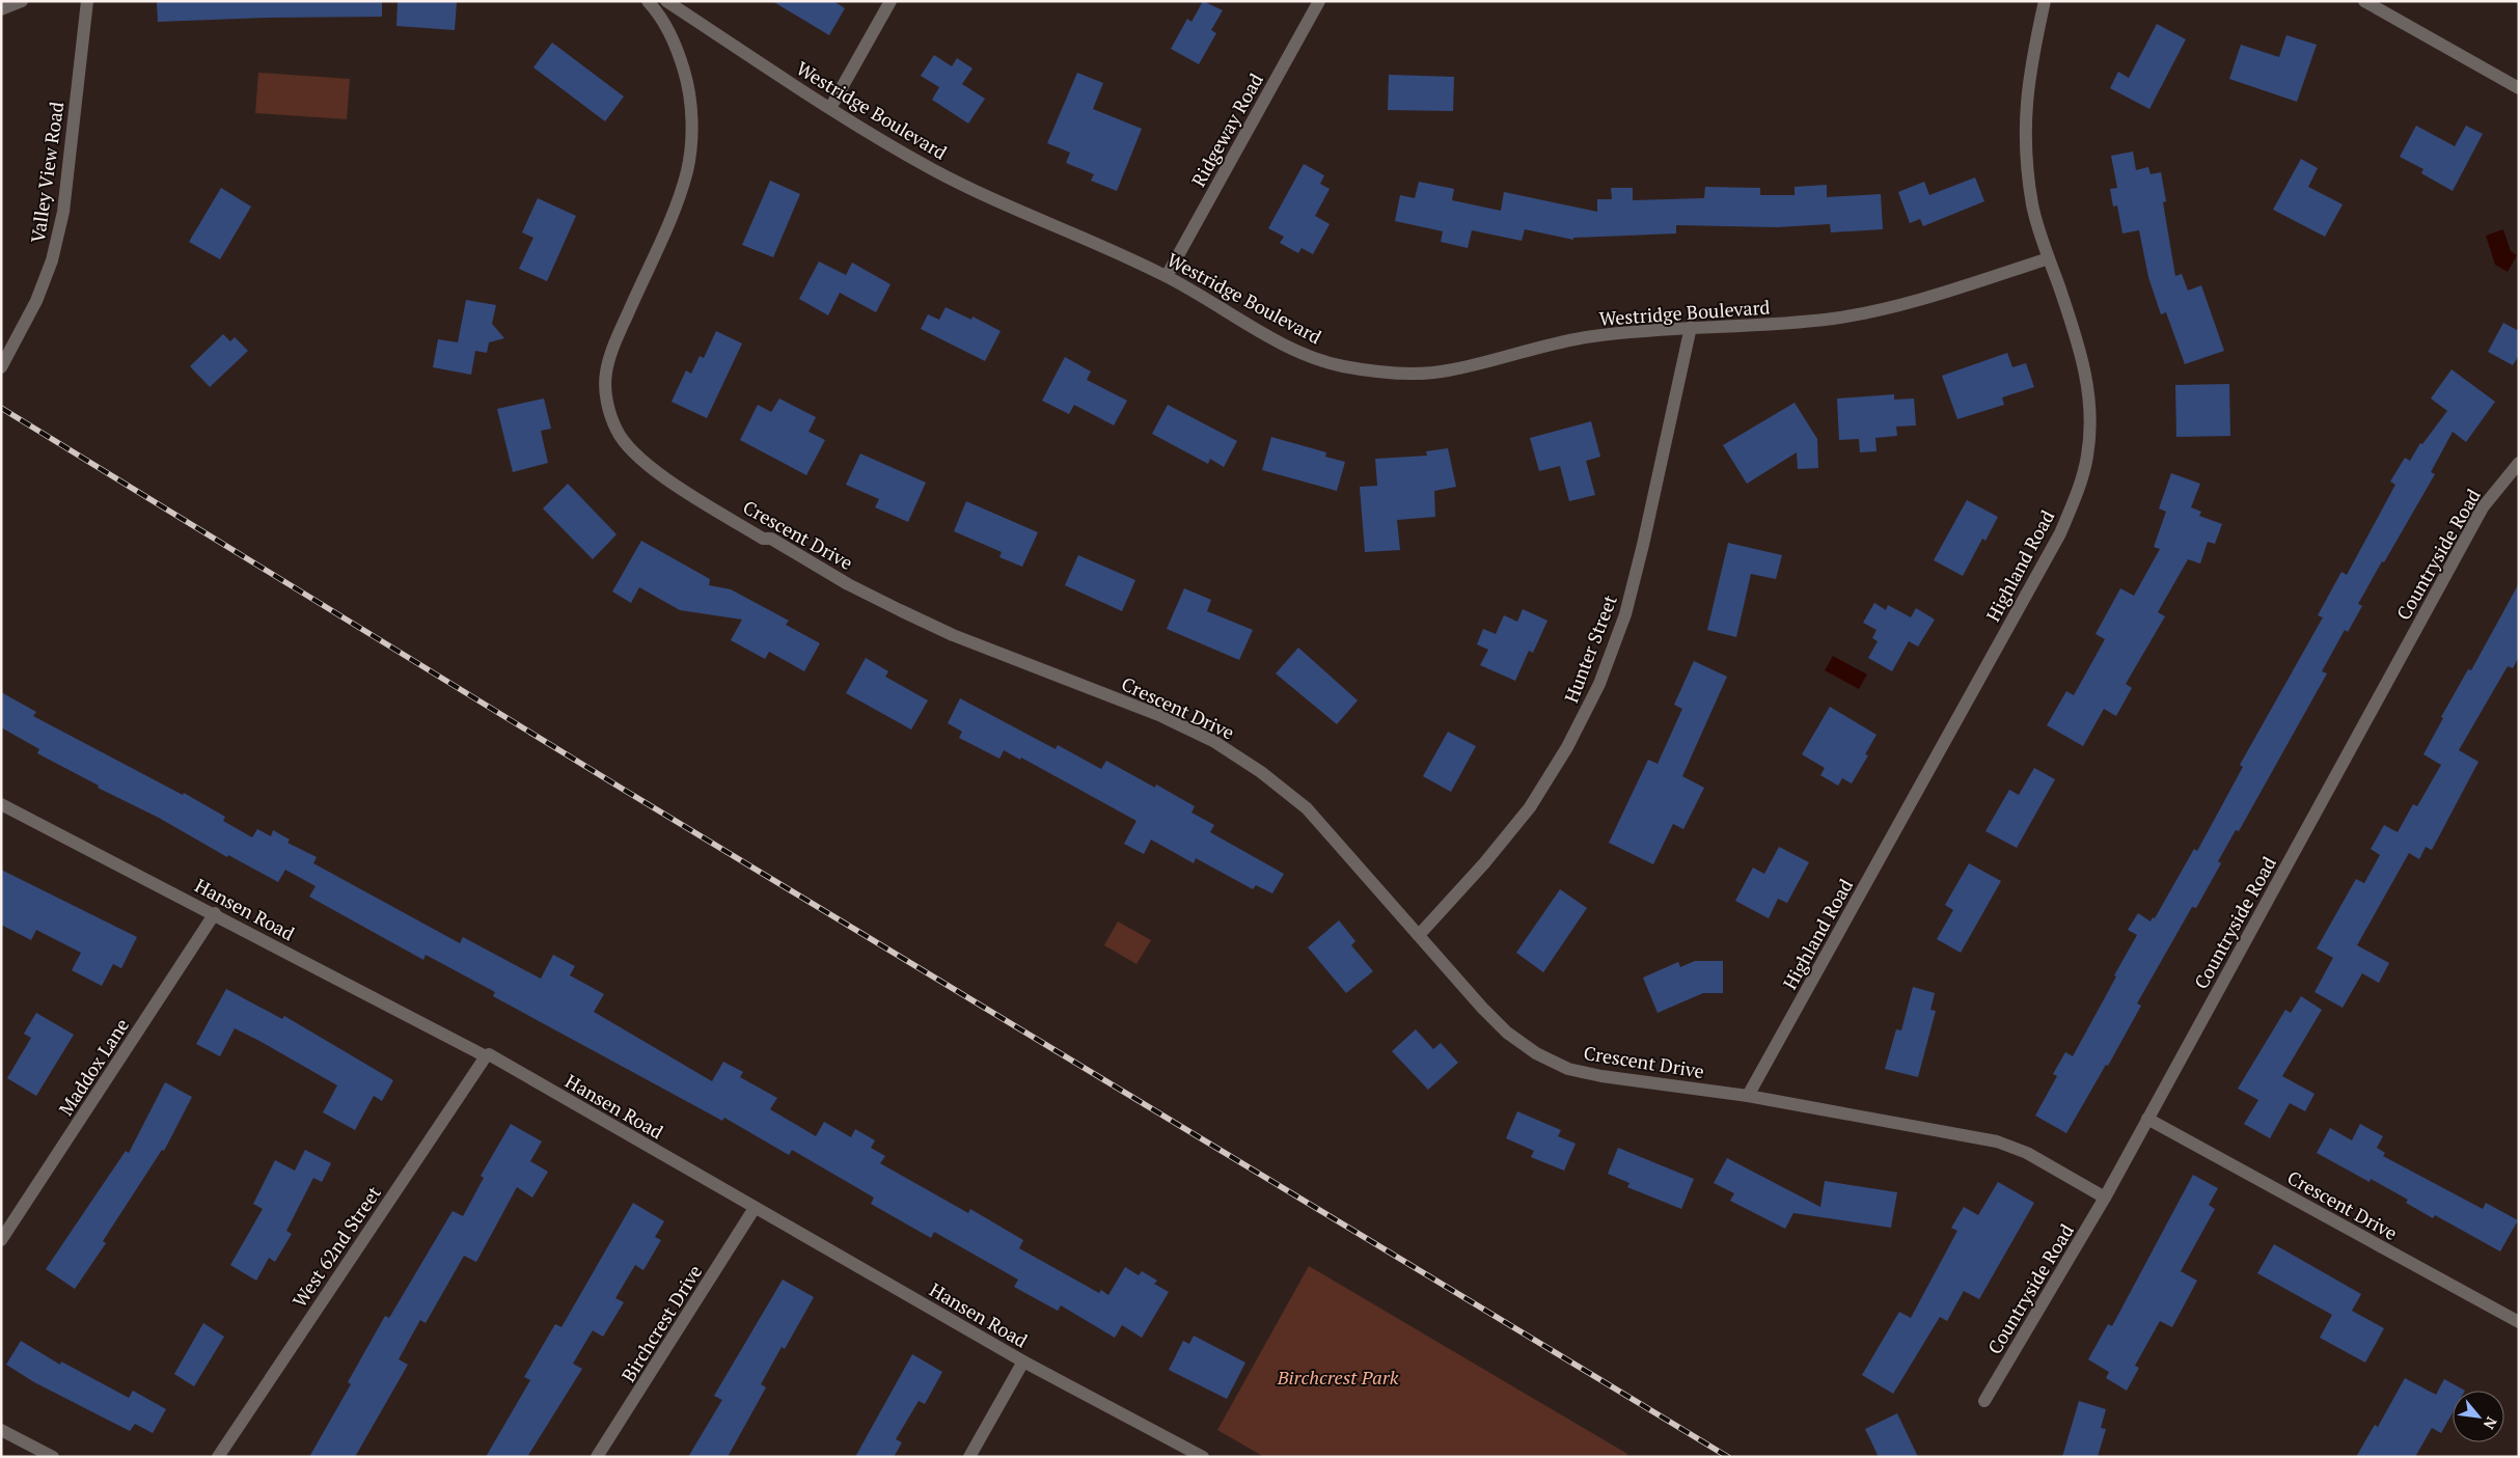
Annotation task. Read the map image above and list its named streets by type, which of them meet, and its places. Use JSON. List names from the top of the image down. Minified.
{"streets":{"street":["Westridge Boulevard","Ridgeway Road","Valley View Road","Crescent Drive","Countryside Road","Highland Road","Hunter Street","Hansen Road","Maddox Lane","West 62nd Street","Birchcrest Drive"]},"crossings":[["Westridge Boulevard","Ridgeway Road"],["Westridge Boulevard","Highland Road"],["Westridge Boulevard","Hunter Street"],["Crescent Drive","Countryside Road"],["Crescent Drive","Highland Road"],["Crescent Drive","Hunter Street"],["Hansen Road","Maddox Lane"],["Hansen Road","West 62nd Street"],["Hansen Road","Birchcrest Drive"]],"parks":["Birchcrest Park"],"north":"bottom right"}
